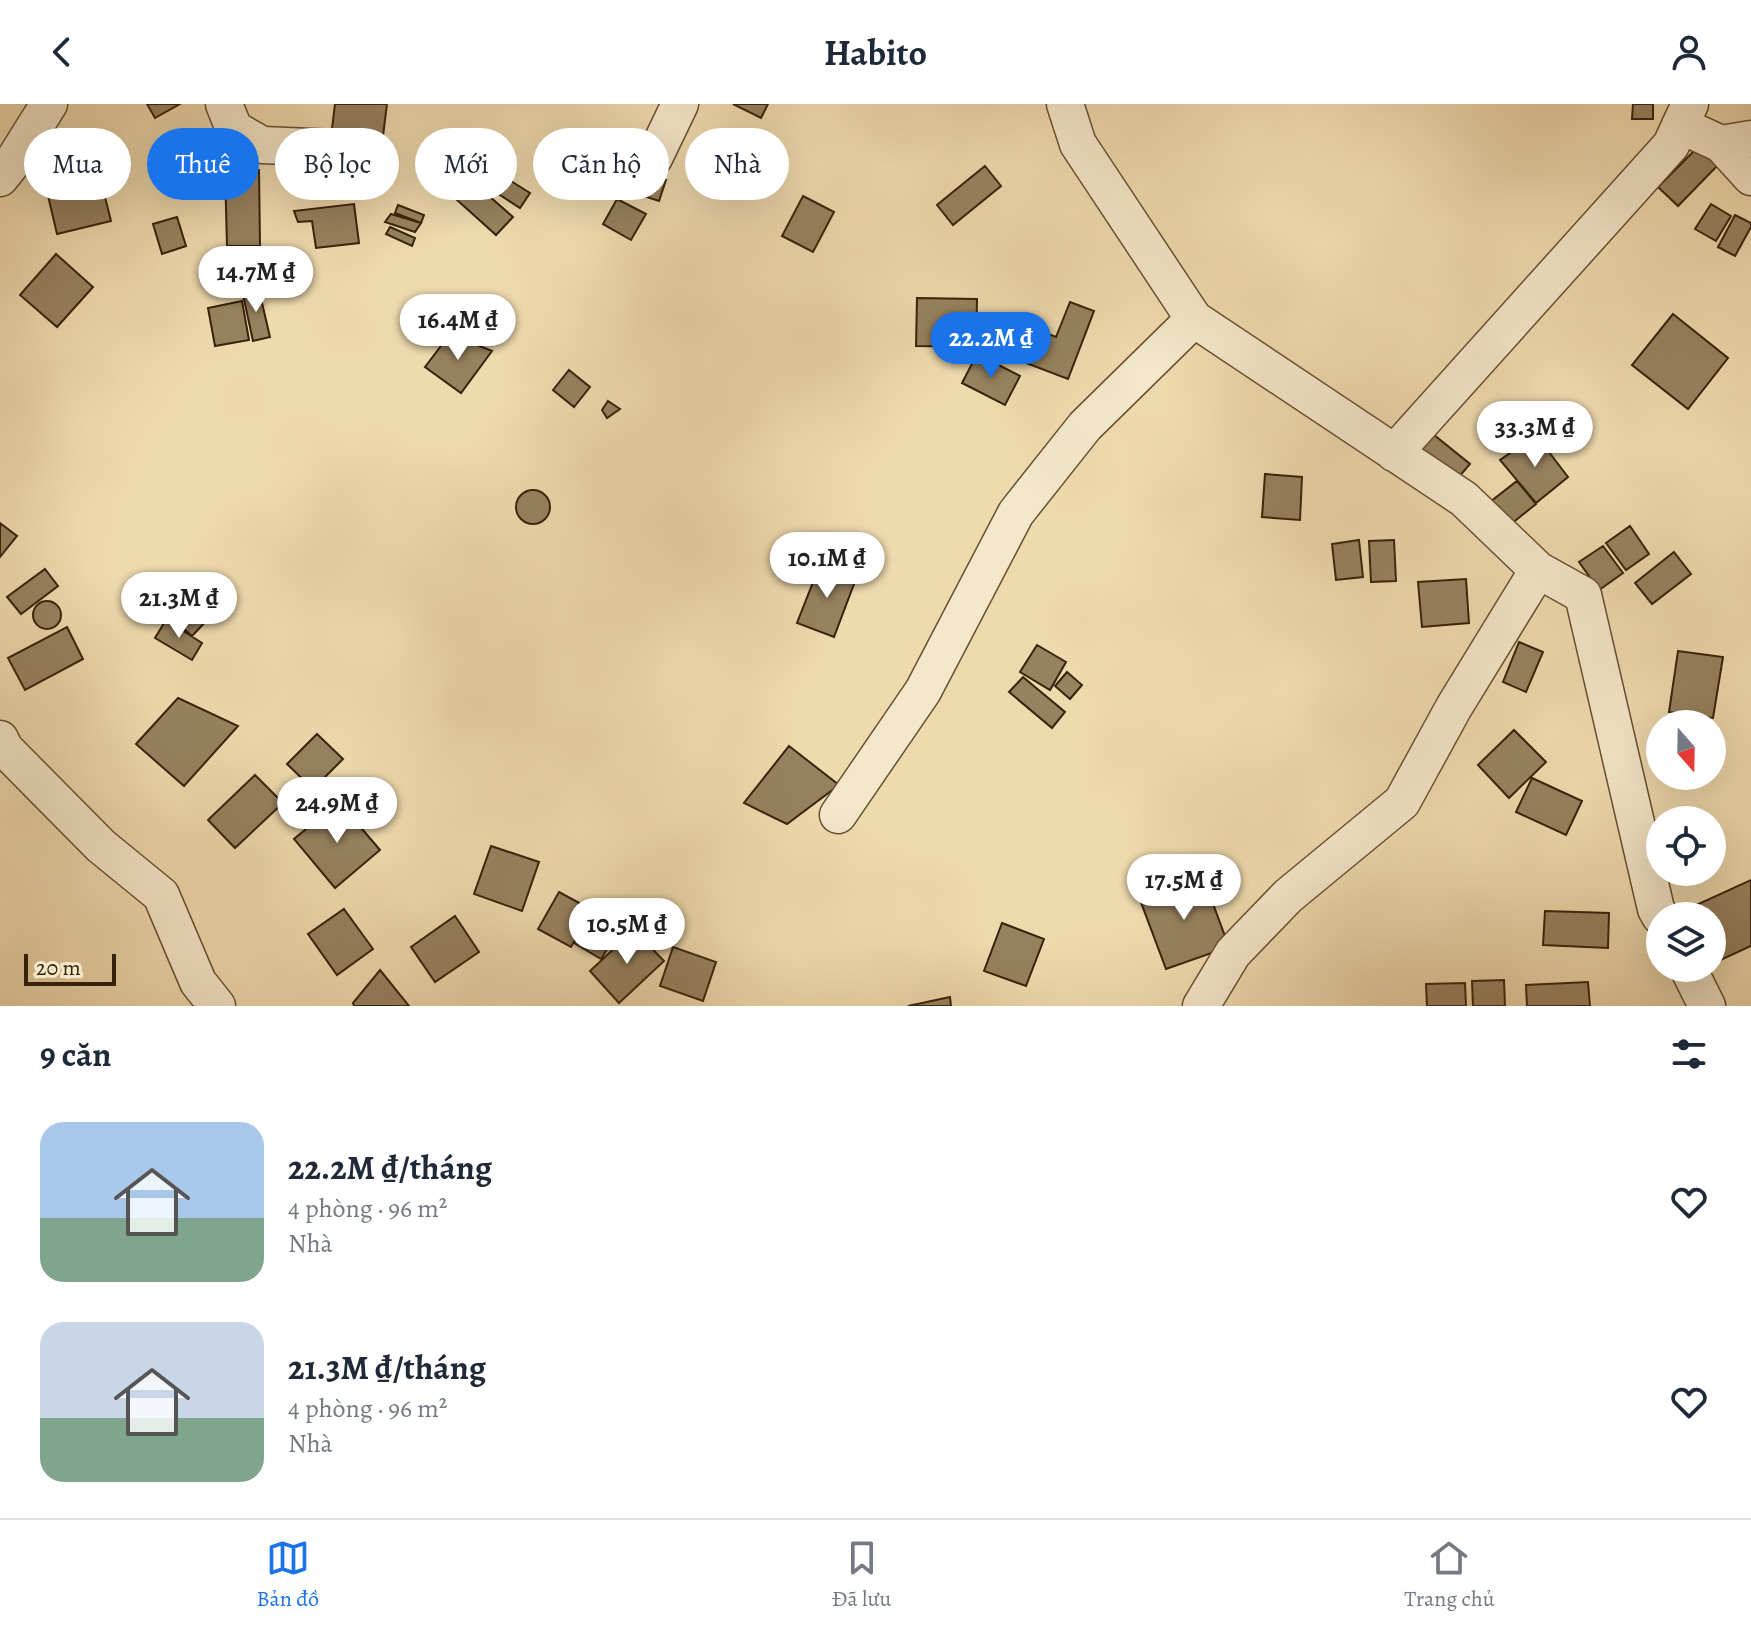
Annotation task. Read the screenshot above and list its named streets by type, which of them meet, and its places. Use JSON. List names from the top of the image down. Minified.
{"scale_bar":"20 m","north":"bottom","page":{"header":"Habito","chip":["Mua","Thuê","Bộ lọc","Mới","Căn hộ","Nhà"],"price":["14.7M ₫","16.4M ₫","22.2M ₫","33.3M ₫","10.1M ₫","21.3M ₫","24.9M ₫","17.5M ₫","10.5M ₫"],"scale":"20 m","heading":"9 căn","list":[{"name":"22.2M ₫/tháng","note":"4 phòng · 96 m² · Nhà"},{"name":"21.3M ₫/tháng","note":"4 phòng · 96 m² · Nhà"}],"tabs":["Bản đồ","Đã lưu","Trang chủ"]}}
